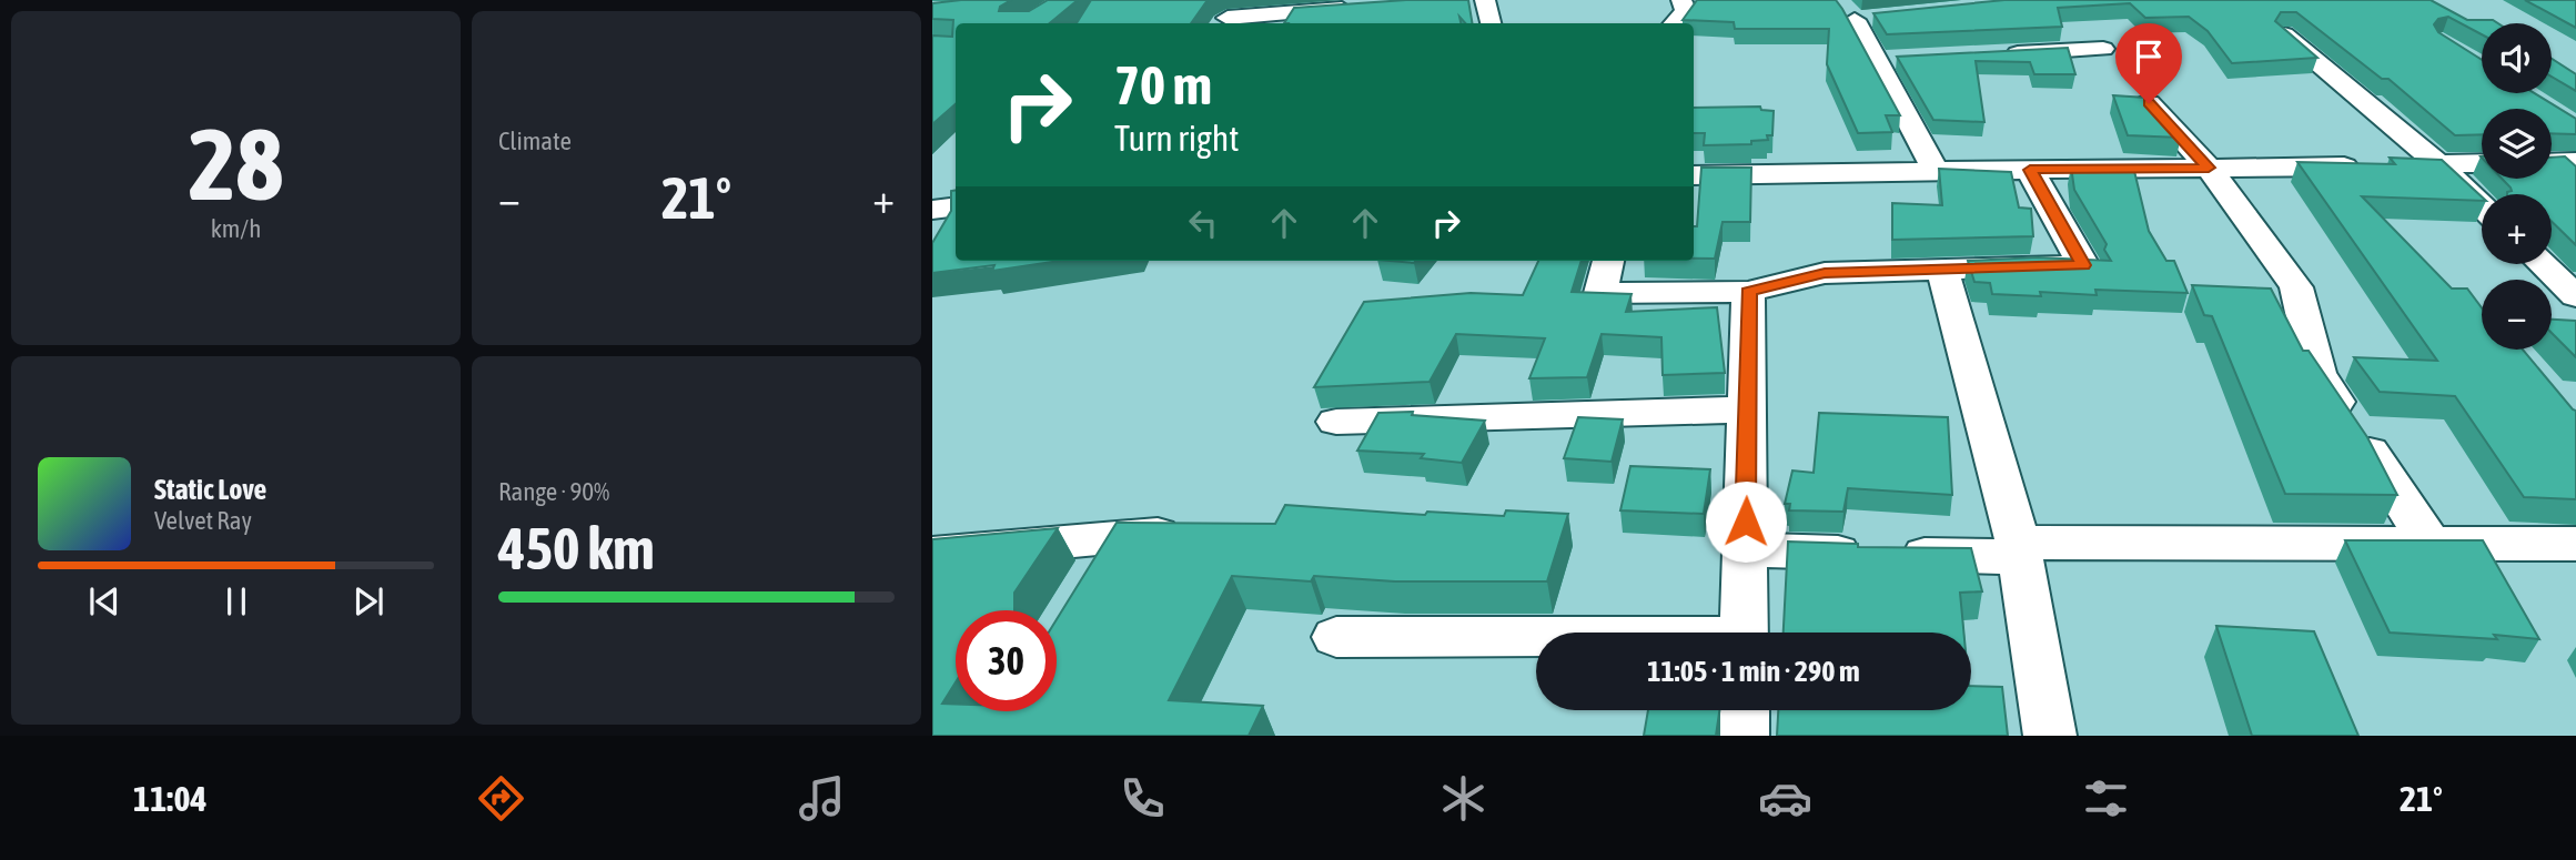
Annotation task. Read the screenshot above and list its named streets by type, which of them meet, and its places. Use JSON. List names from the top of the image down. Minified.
{"page":{"tile":[["28","km/h"],"Climate",["Range · 90%","450 km"]],"map_buttons":["+","−"],"turn":["70 m","Turn right"],"heat":["−","21°","+"],"song":["Static Love","Velvet Ray"],"limit":"30","trip":"11:05 · 1 min · 290 m","tabs":["11:04","21°"]}}
